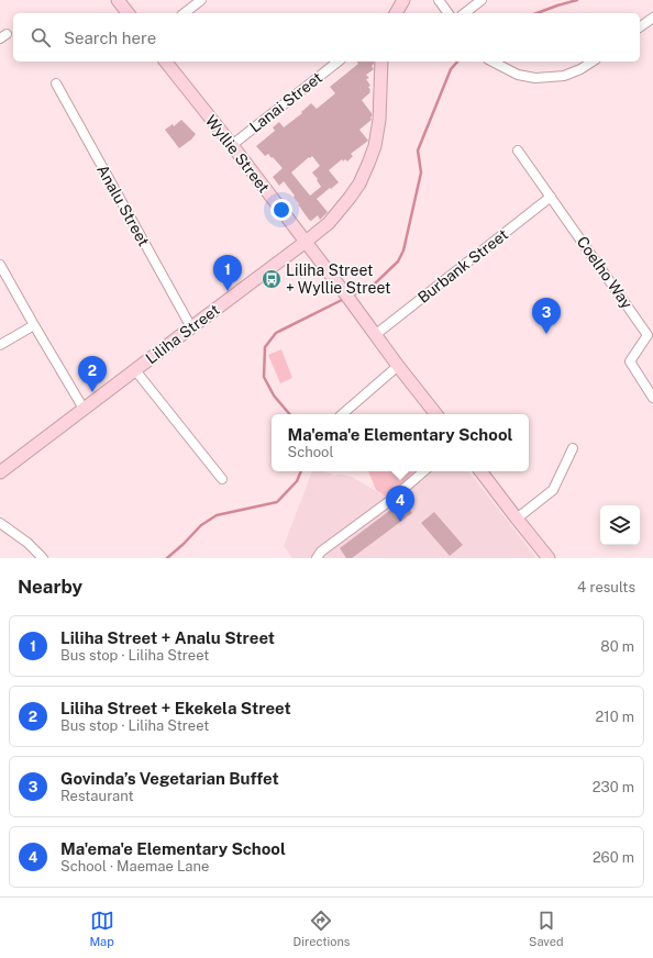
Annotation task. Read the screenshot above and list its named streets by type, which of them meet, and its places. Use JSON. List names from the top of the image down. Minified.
{"streets":{"street":["Lanai Street","Wyllie Street","Analu Street","Burbank Street","Coelho Way","Liliha Street"]},"crossings":[["Lanai Street","Wyllie Street"],["Wyllie Street","Burbank Street"],["Wyllie Street","Liliha Street"],["Analu Street","Liliha Street"],["Burbank Street","Coelho Way"]],"places":{"bus stop":["Liliha Street + Wyllie Street"]},"page":{"search":"Search here","pins":["1","3","2","4"],"popup":["Ma'ema'e Elementary School","School"],"heading":["Nearby","4 results"],"list":[{"mark":"1","name":"Liliha Street + Analu Street","note":"Bus stop · Liliha Street","value":"80 m"},{"mark":"2","name":"Liliha Street + Ekekela Street","note":"Bus stop · Liliha Street","value":"210 m"},{"mark":"3","name":"Govinda’s Vegetarian Buffet","note":"Restaurant","value":"230 m"},{"mark":"4","name":"Ma'ema'e Elementary School","note":"School · Maemae Lane","value":"260 m"}],"nav":["Map","Directions","Saved"]}}
